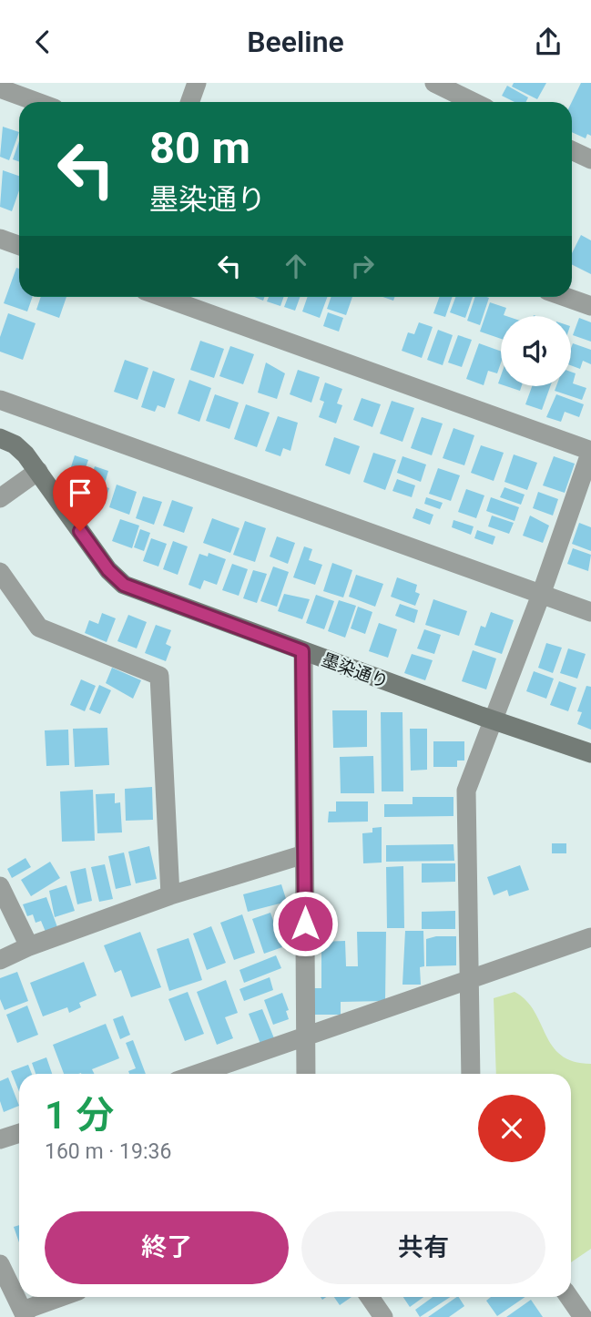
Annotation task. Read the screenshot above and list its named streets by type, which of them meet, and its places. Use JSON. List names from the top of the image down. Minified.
{"streets":{"street":["墨染通り"]},"page":{"header":"Beeline","turn":["80 m","墨染通り"],"heading":["1 分","160 m · 19:36"],"buttons":["終了","共有"]}}
